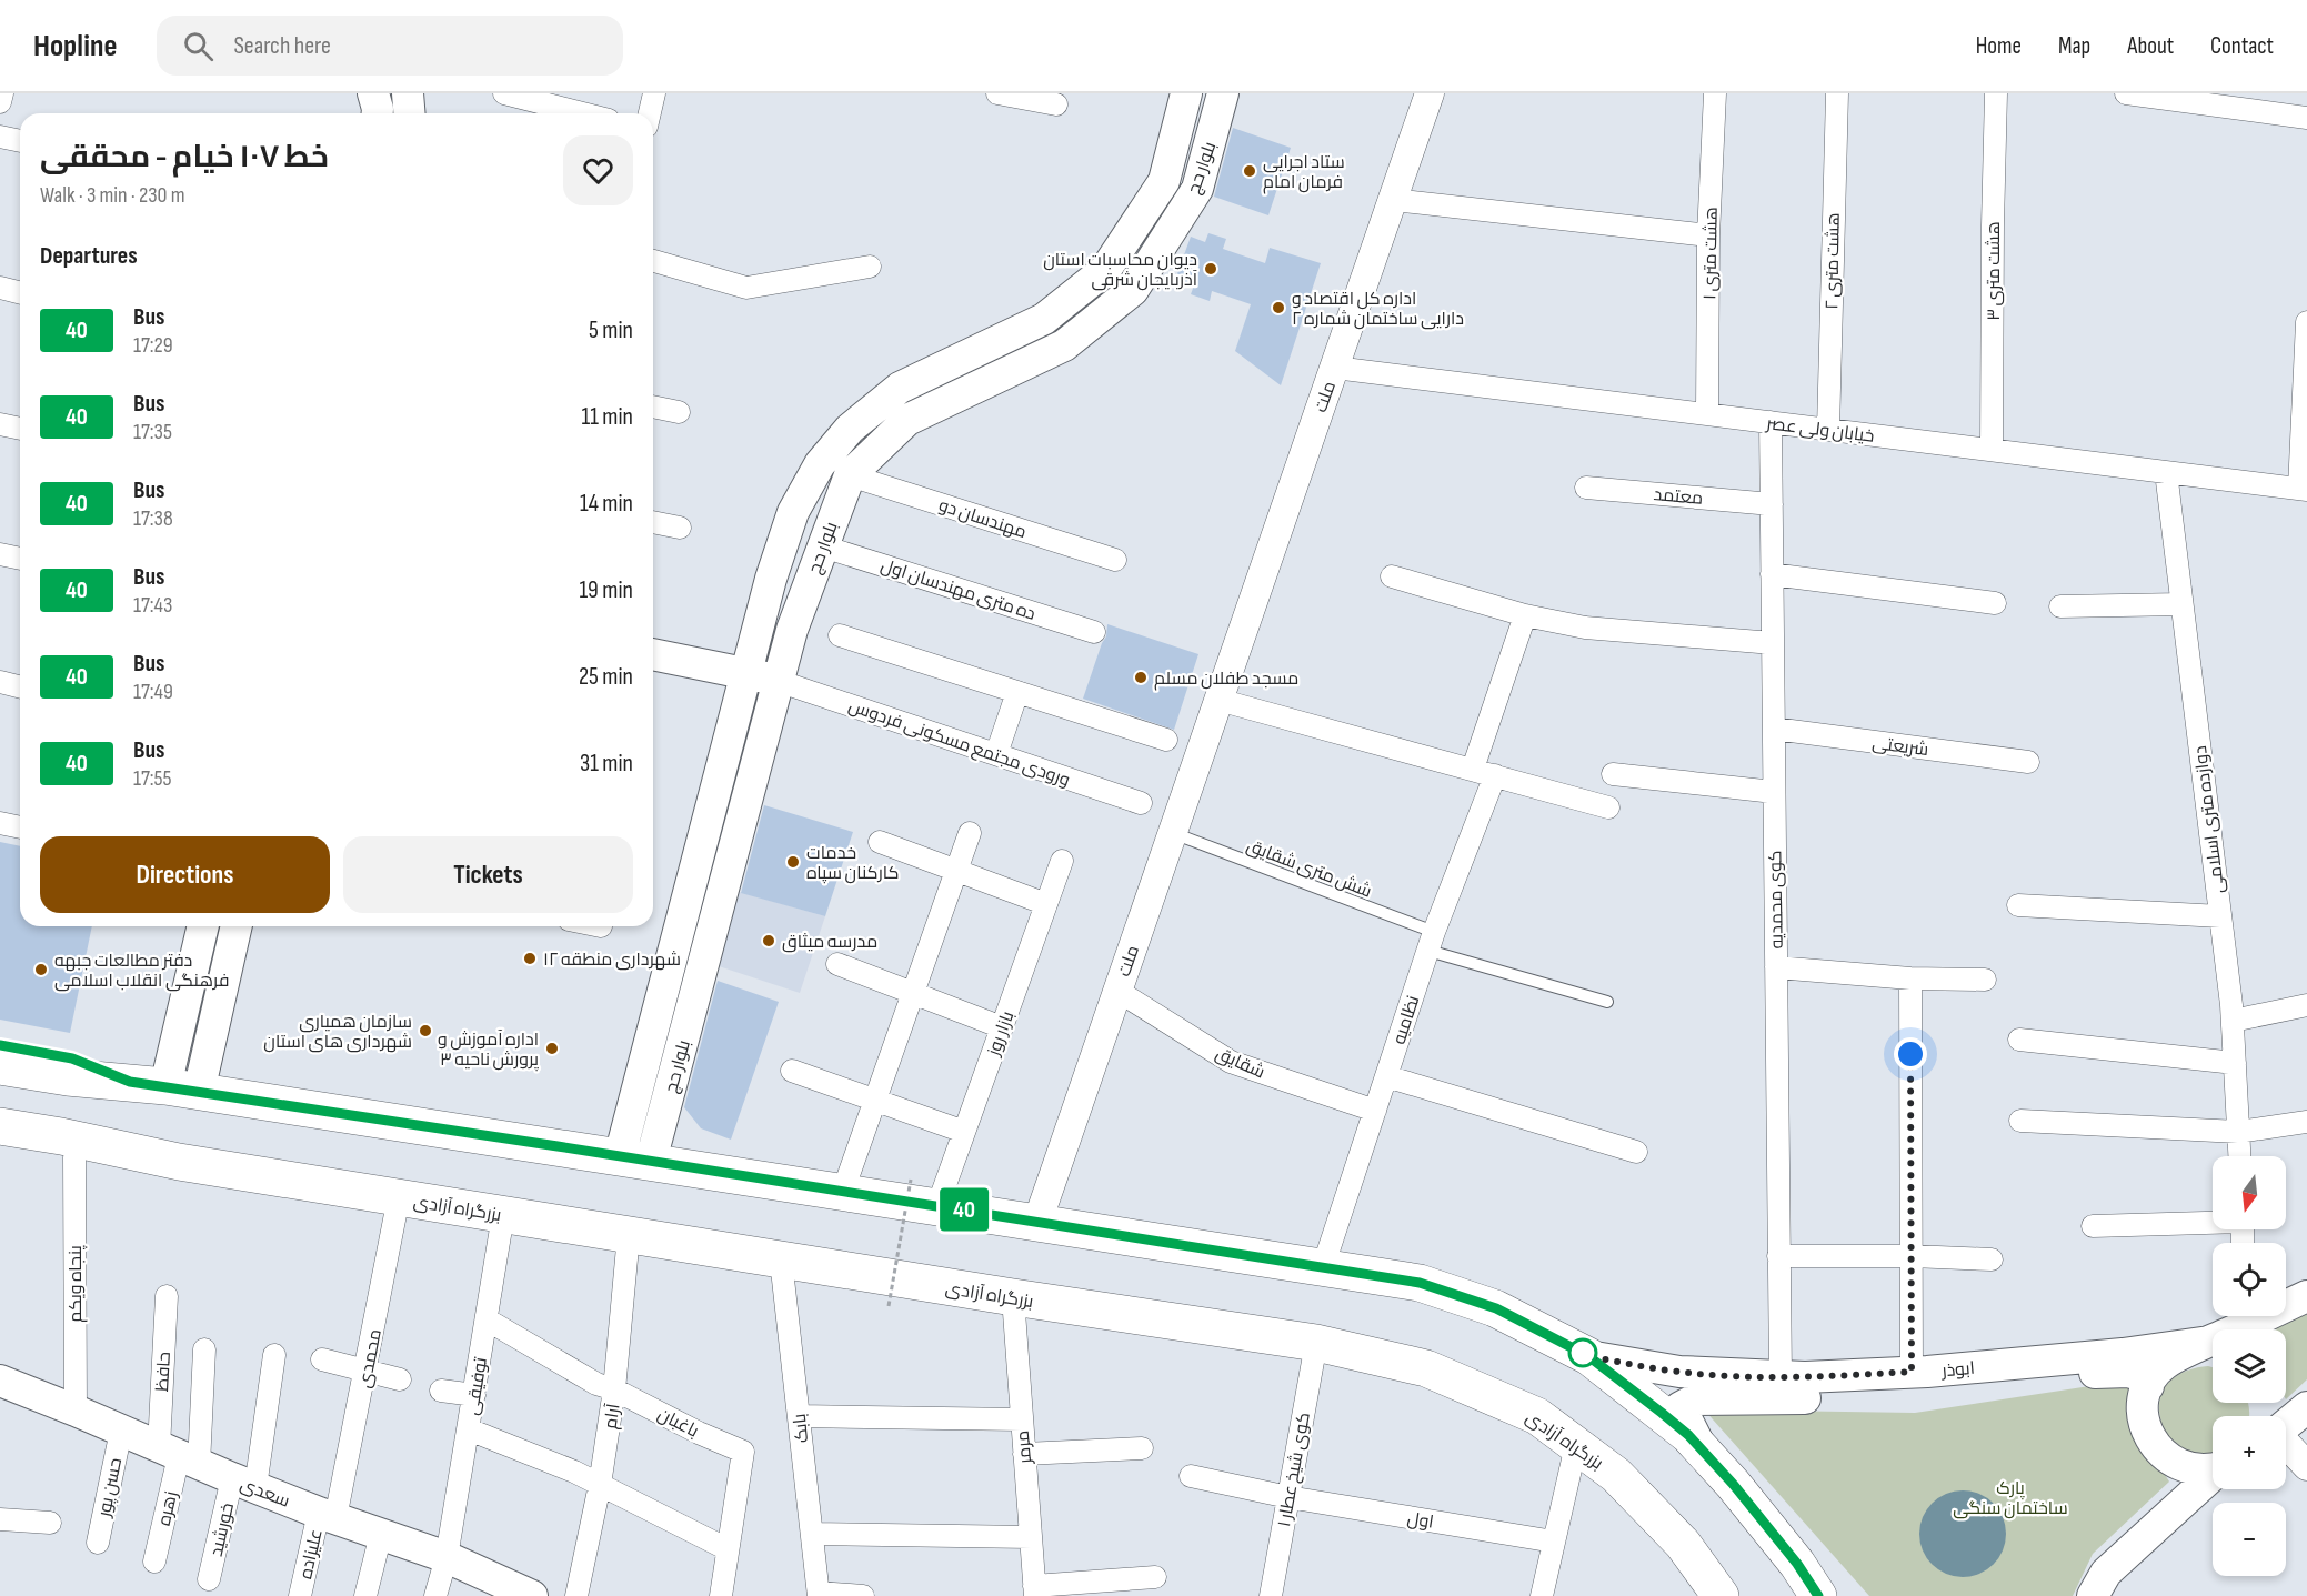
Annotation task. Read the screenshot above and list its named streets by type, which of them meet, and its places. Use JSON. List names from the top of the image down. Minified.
{"streets":{"highway":["بزرگراه آزادی"],"main road":["بلوار حج","ابوذر","سعدی"],"street":["هشت متری ۱","هشت متری ۲","هشت متری ۳","ملت","خیابان ولی عصر","معتمد","مهندسان دو","ده متری مهندسان اول","ورودی مجتمع مسکونی فردوس","شریعتی","دوازده متری اسلامی","کوی محمدیه","نظامیه","بازار روز","شقایق","پنجاه ویکم","محمدی","حافظ","توفیقی","آرام","باغبان","بابک","مرمر","کوی شیخ عطار ۱","حسن پور","زهره","اول","خورشید","علیزاده"],"lane":["شش متری شقایق"]},"crossings":[["بلوار حج","مهندسان دو"],["بلوار حج","ده متری مهندسان اول"],["بلوار حج","ورودی مجتمع مسکونی فردوس"],["هشت متری ۱","خیابان ولی عصر"],["هشت متری ۲","خیابان ولی عصر"],["هشت متری ۳","خیابان ولی عصر"],["ملت","خیابان ولی عصر"],["ملت","شش متری شقایق"],["ملت","شقایق"],["خیابان ولی عصر","دوازده متری اسلامی"],["خیابان ولی عصر","کوی محمدیه"],["معتمد","کوی محمدیه"],["شریعتی","کوی محمدیه"],["شش متری شقایق","نظامیه"],["کوی محمدیه","ابوذر"],["نظامیه","شقایق"],["بزرگراه آزادی","پنجاه ویکم"],["بزرگراه آزادی","محمدی"],["بزرگراه آزادی","توفیقی"],["بزرگراه آزادی","آرام"],["بزرگراه آزادی","بابک"],["بزرگراه آزادی","مرمر"],["بزرگراه آزادی","کوی شیخ عطار ۱"],["پنجاه ویکم","سعدی"],["محمدی","سعدی"],["محمدی","علیزاده"],["حافظ","سعدی"],["حافظ","زهره"],["توفیقی","باغبان"],["توفیقی","سعدی"],["آرام","باغبان"],["کوی شیخ عطار ۱","اول"],["حسن پور","سعدی"],["سعدی","زهره"],["سعدی","خورشید"],["سعدی","علیزاده"]],"parks":["پارک ساختمان سنگی"],"places":["ستاد اجرایی فرمان امام","دیوان محاسبات استان آذربایجان شرقی","اداره کل اقتصاد و دارایی ساختمان شماره ۲","مسجد طفلان مسلم","خدمات کارکنان سپاه","مدرسه میثاق","شهرداری منطقه ۱۲","دفتر مطالعات جبهه فرهنگی انقلاب اسلامی","سازمان همیاری شهرداری های استان","اداره آموزش و پرورش ناحیه ۳"],"lines":["bus line 40"],"north":"bottom","page":{"header":"Hopline","search":"Search here","nav":["Home","Map","About","Contact"],"on_map":"40","heading":[["خط ۱۰۷ خیام - محققی","Walk · 3 min · 230 m"],"Departures"],"list":[{"mark":"40","name":"Bus","note":"17:29","value":"5 min"},{"mark":"40","name":"Bus","note":"17:35","value":"11 min"},{"mark":"40","name":"Bus","note":"17:38","value":"14 min"},{"mark":"40","name":"Bus","note":"17:43","value":"19 min"},{"mark":"40","name":"Bus","note":"17:49","value":"25 min"},{"mark":"40","name":"Bus","note":"17:55","value":"31 min"}],"buttons":["Directions","Tickets"],"map_buttons":["+","−"]}}
